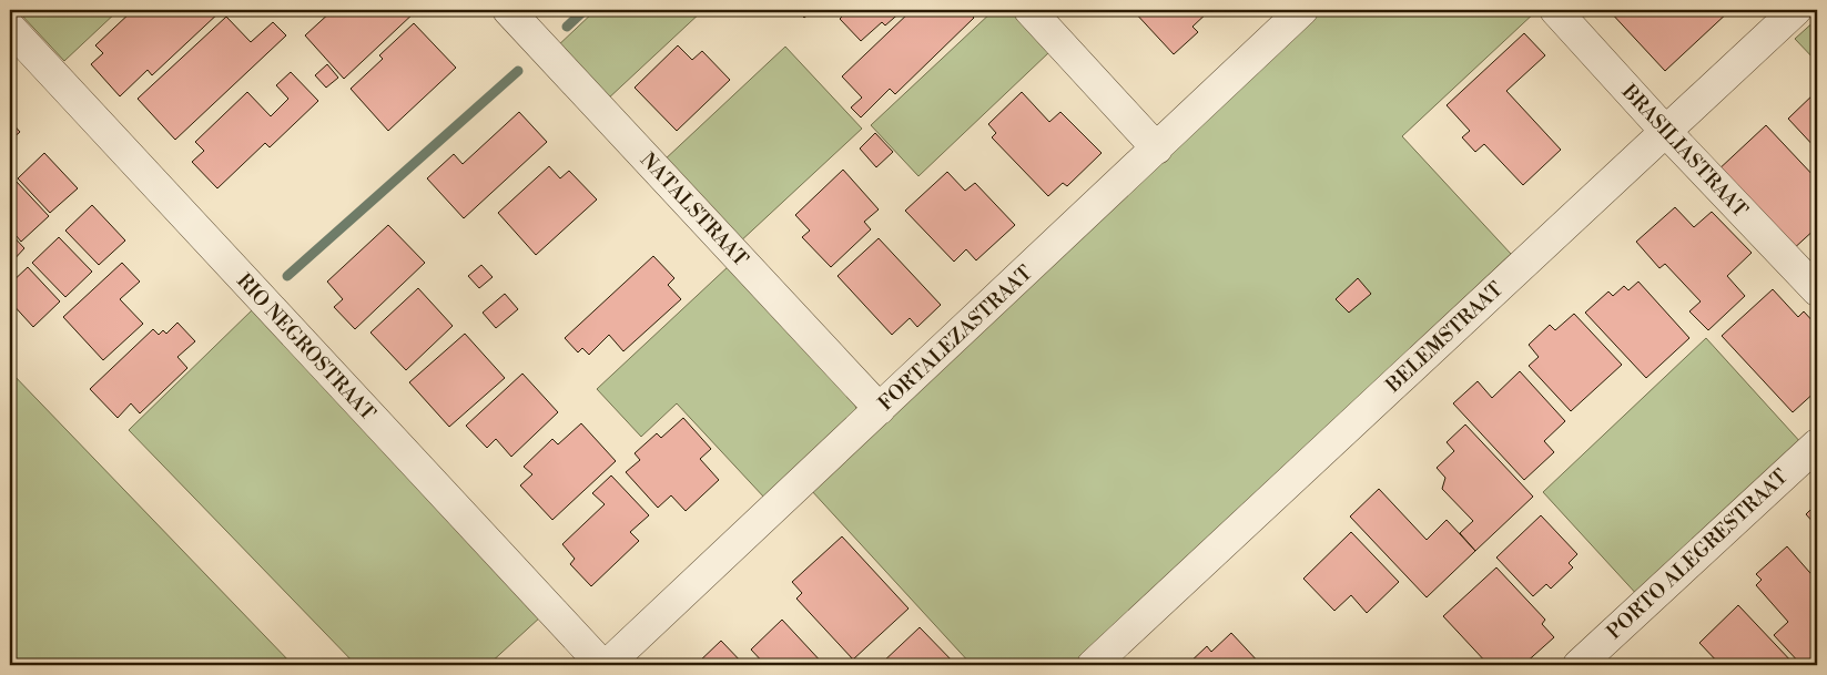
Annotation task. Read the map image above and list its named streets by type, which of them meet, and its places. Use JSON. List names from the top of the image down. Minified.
{"streets":{"street":["BRASILIASTRAAT","NATALSTRAAT","BELEMSTRAAT","FORTALEZASTRAAT","RIO NEGROSTRAAT","PORTO ALEGRESTRAAT"]},"crossings":[["BRASILIASTRAAT","BELEMSTRAAT"],["NATALSTRAAT","FORTALEZASTRAAT"]]}
